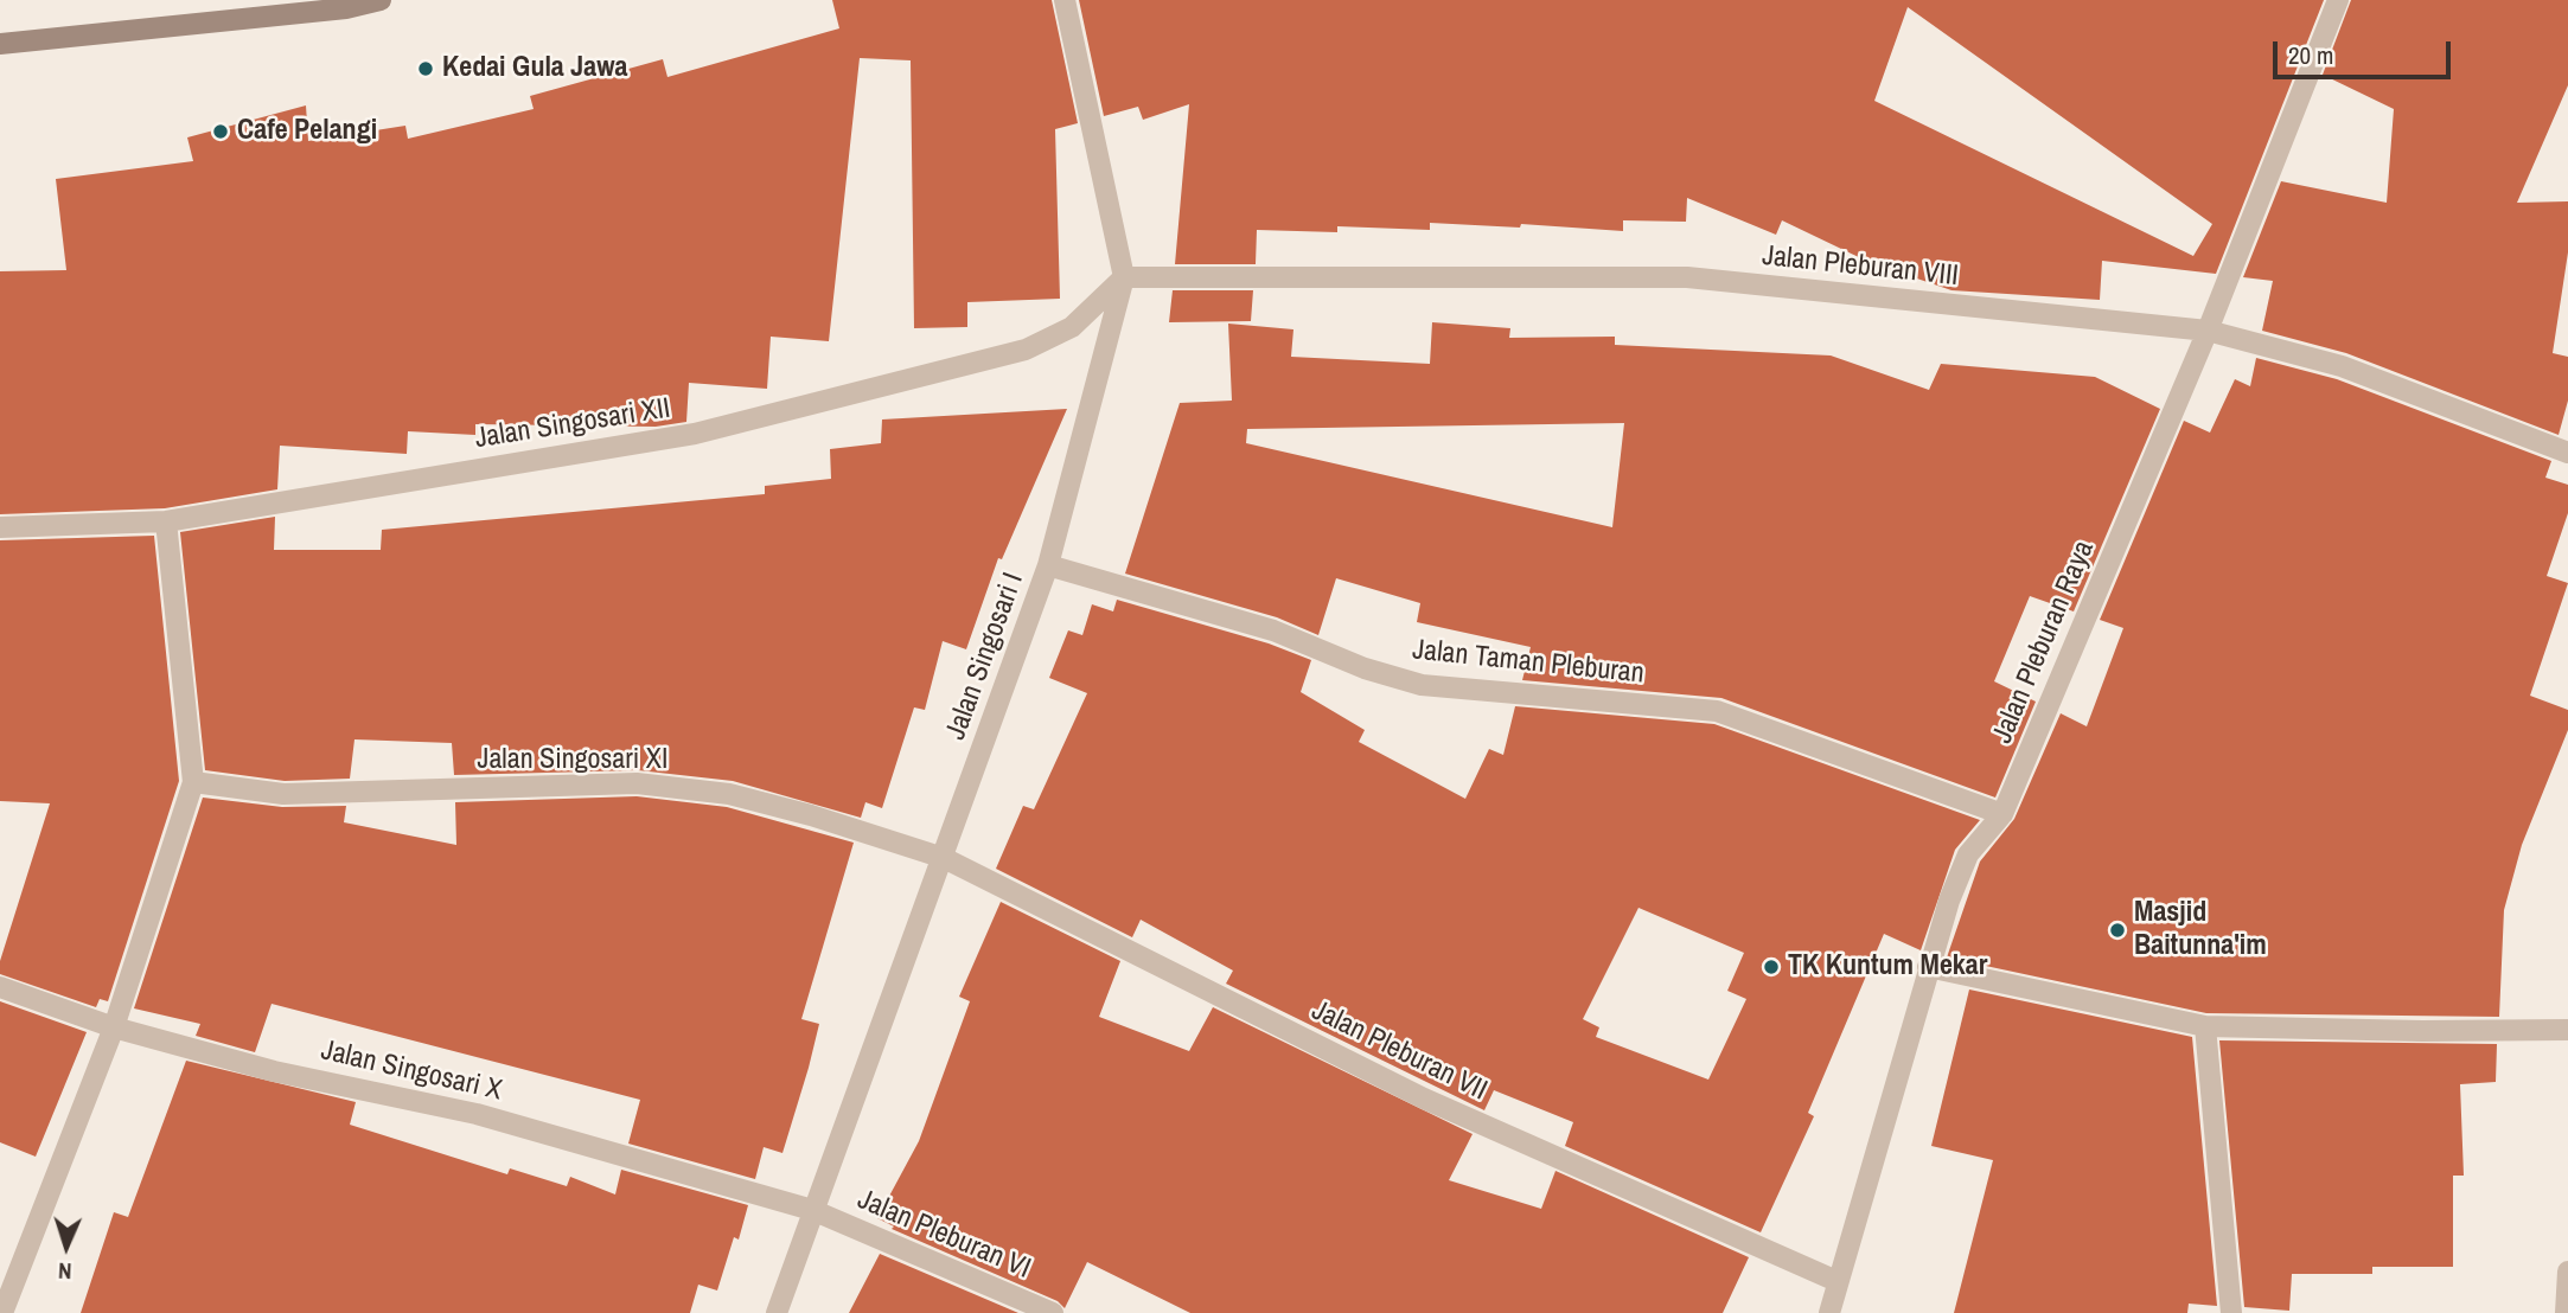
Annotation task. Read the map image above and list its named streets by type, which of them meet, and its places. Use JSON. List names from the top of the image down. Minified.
{"streets":{"street":["Jalan Pleburan VIII","Jalan Singosari XII","Jalan Pleburan Raya","Jalan Singosari I","Jalan Taman Pleburan","Jalan Singosari XI","Jalan Pleburan VII","Jalan Singosari X","Jalan Pleburan VI"]},"crossings":[["Jalan Pleburan VIII","Jalan Singosari XII"],["Jalan Pleburan VIII","Jalan Pleburan Raya"],["Jalan Pleburan VIII","Jalan Singosari I"],["Jalan Singosari XII","Jalan Singosari I"],["Jalan Pleburan Raya","Jalan Taman Pleburan"],["Jalan Pleburan Raya","Jalan Pleburan VII"],["Jalan Singosari I","Jalan Taman Pleburan"],["Jalan Singosari I","Jalan Singosari XI"],["Jalan Singosari I","Jalan Pleburan VII"],["Jalan Singosari I","Jalan Singosari X"],["Jalan Singosari I","Jalan Pleburan VI"],["Jalan Singosari XI","Jalan Pleburan VII"],["Jalan Singosari X","Jalan Pleburan VI"]],"places":["Kedai Gula Jawa","Cafe Pelangi","Masjid Baitunna'im","TK Kuntum Mekar"],"scale_bar":"20 m","north":"bottom"}
